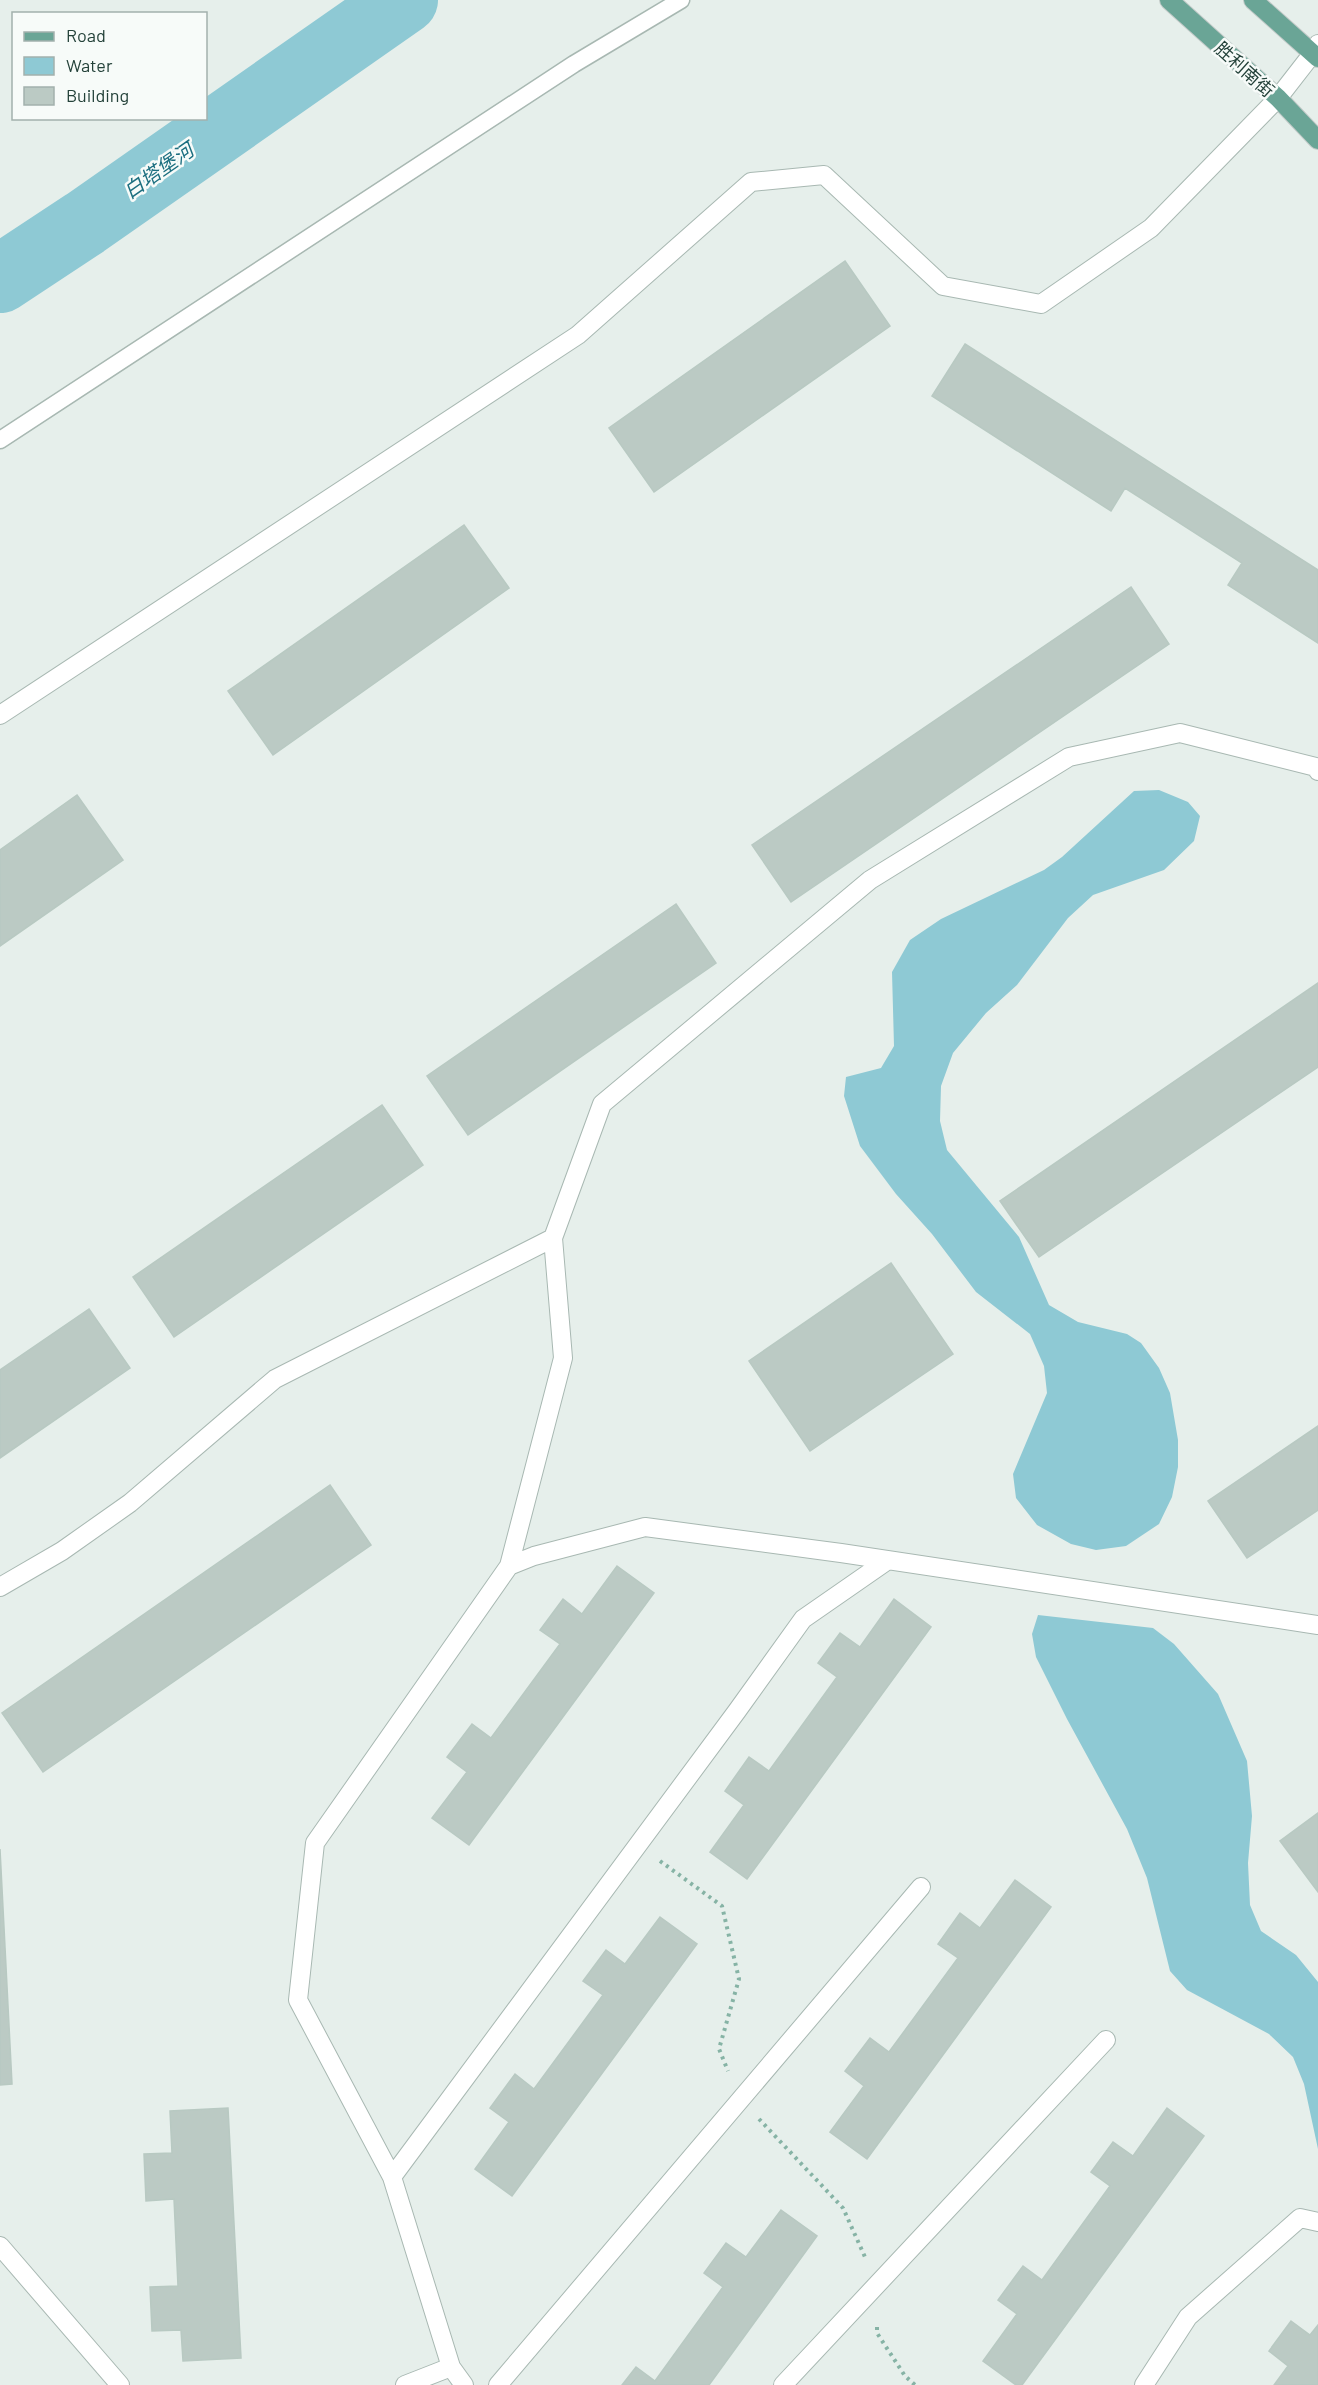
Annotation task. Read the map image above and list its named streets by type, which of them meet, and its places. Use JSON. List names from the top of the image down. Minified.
{"streets":{"main road":["胜利南街"]},"water":["白塔堡河"],"legend":["Road","Water","Building"]}
